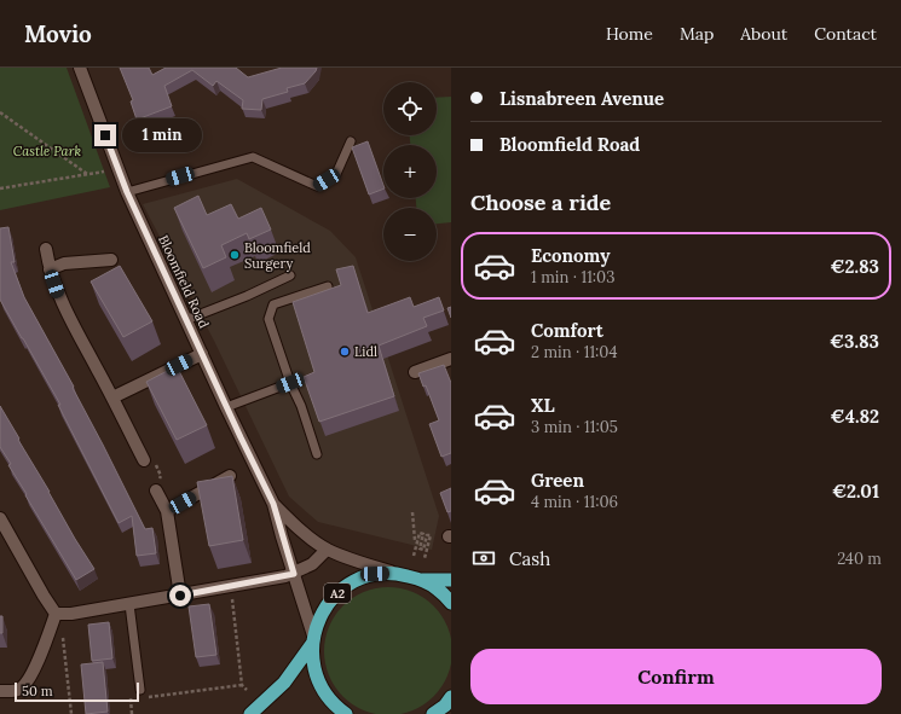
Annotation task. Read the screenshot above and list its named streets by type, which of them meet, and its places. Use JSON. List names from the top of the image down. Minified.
{"streets":{"highway":["A2"],"street":["Bloomfield Road"]},"crossings":[["Bloomfield Road","A2"]],"parks":["Castle Park"],"places":["Bloomfield Surgery","Lidl"],"scale_bar":"50 m","page":{"header":"Movio","nav":["Home","Map","About","Contact"],"banner":["Lisnabreen Avenue","Bloomfield Road"],"map_buttons":["+","−"],"bubble":"1 min","heading":"Choose a ride","list":[{"name":"Economy","note":"1 min · 11:03","value":"€2.83"},{"name":"Comfort","note":"2 min · 11:04","value":"€3.83"},{"name":"XL","note":"3 min · 11:05","value":"€4.82"},{"name":"Green","note":"4 min · 11:06","value":"€2.01"}],"pay":["Cash","240 m"],"buttons":"Confirm","scale":"50 m"}}
